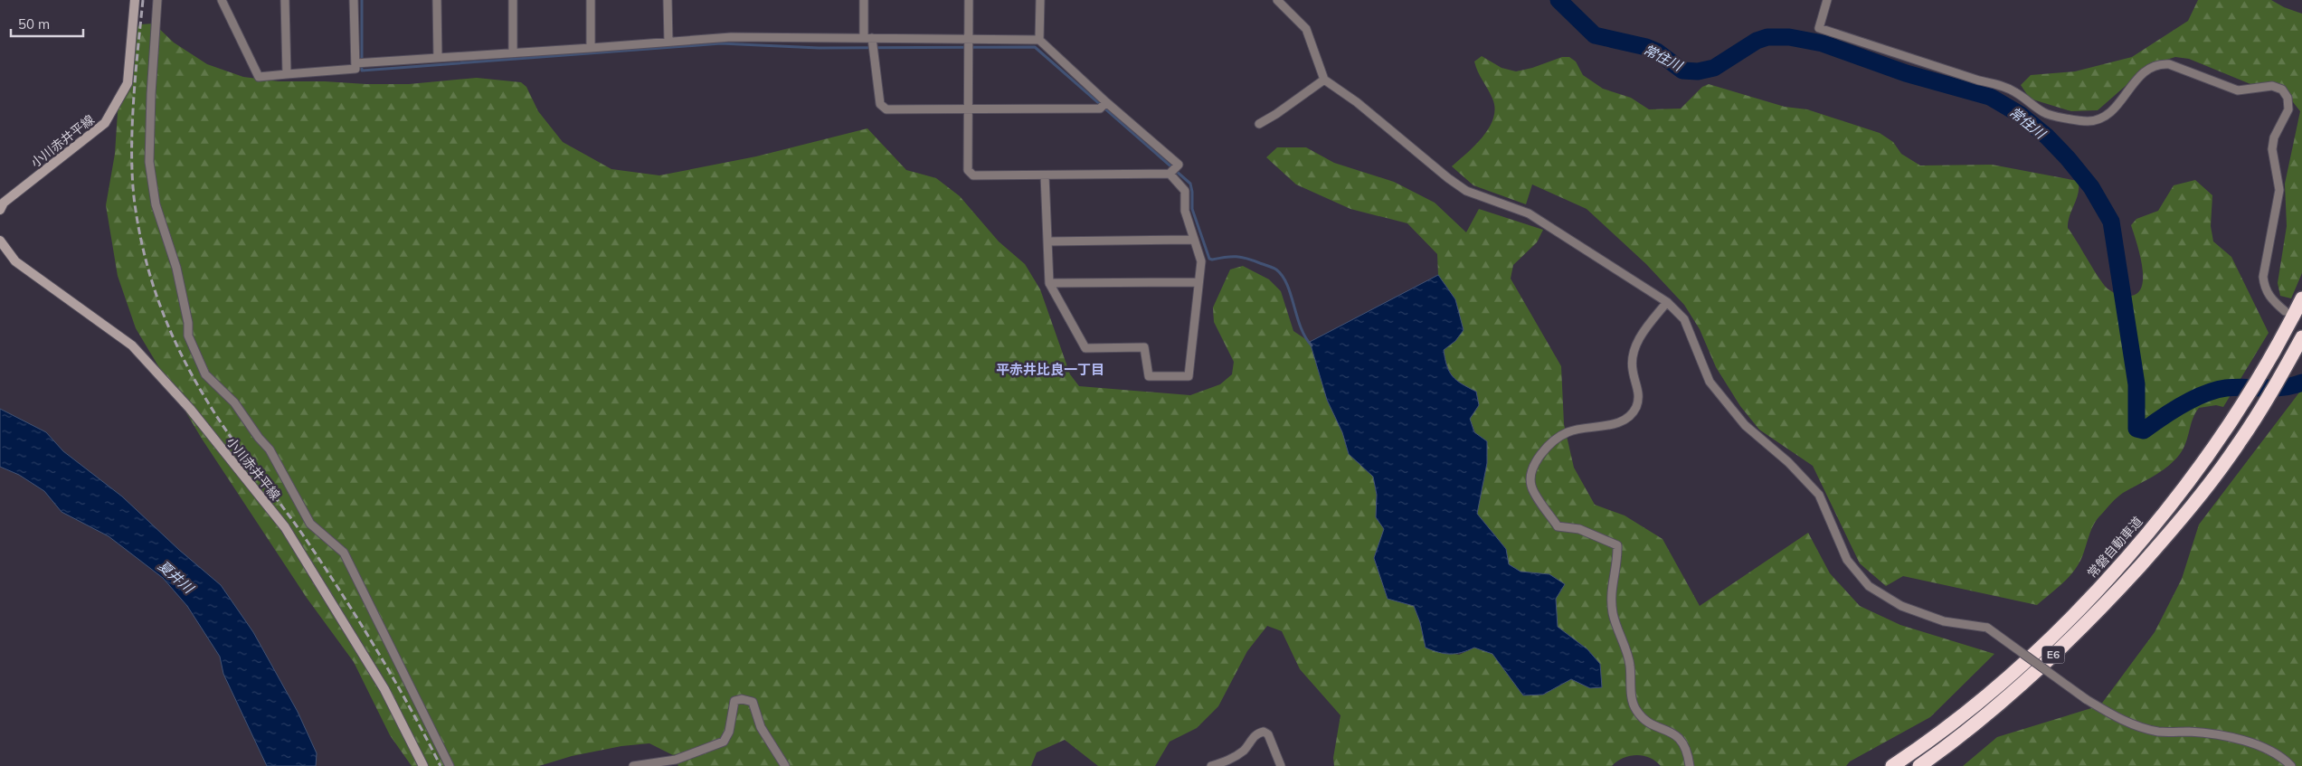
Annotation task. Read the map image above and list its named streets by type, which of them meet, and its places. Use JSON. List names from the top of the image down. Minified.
{"streets":{"highway":["常磐自動車道","E6"],"main road":["小川赤井平線"]},"districts":["平赤井比良一丁目"],"water":["常住川","夏井川"],"scale_bar":"50 m"}
